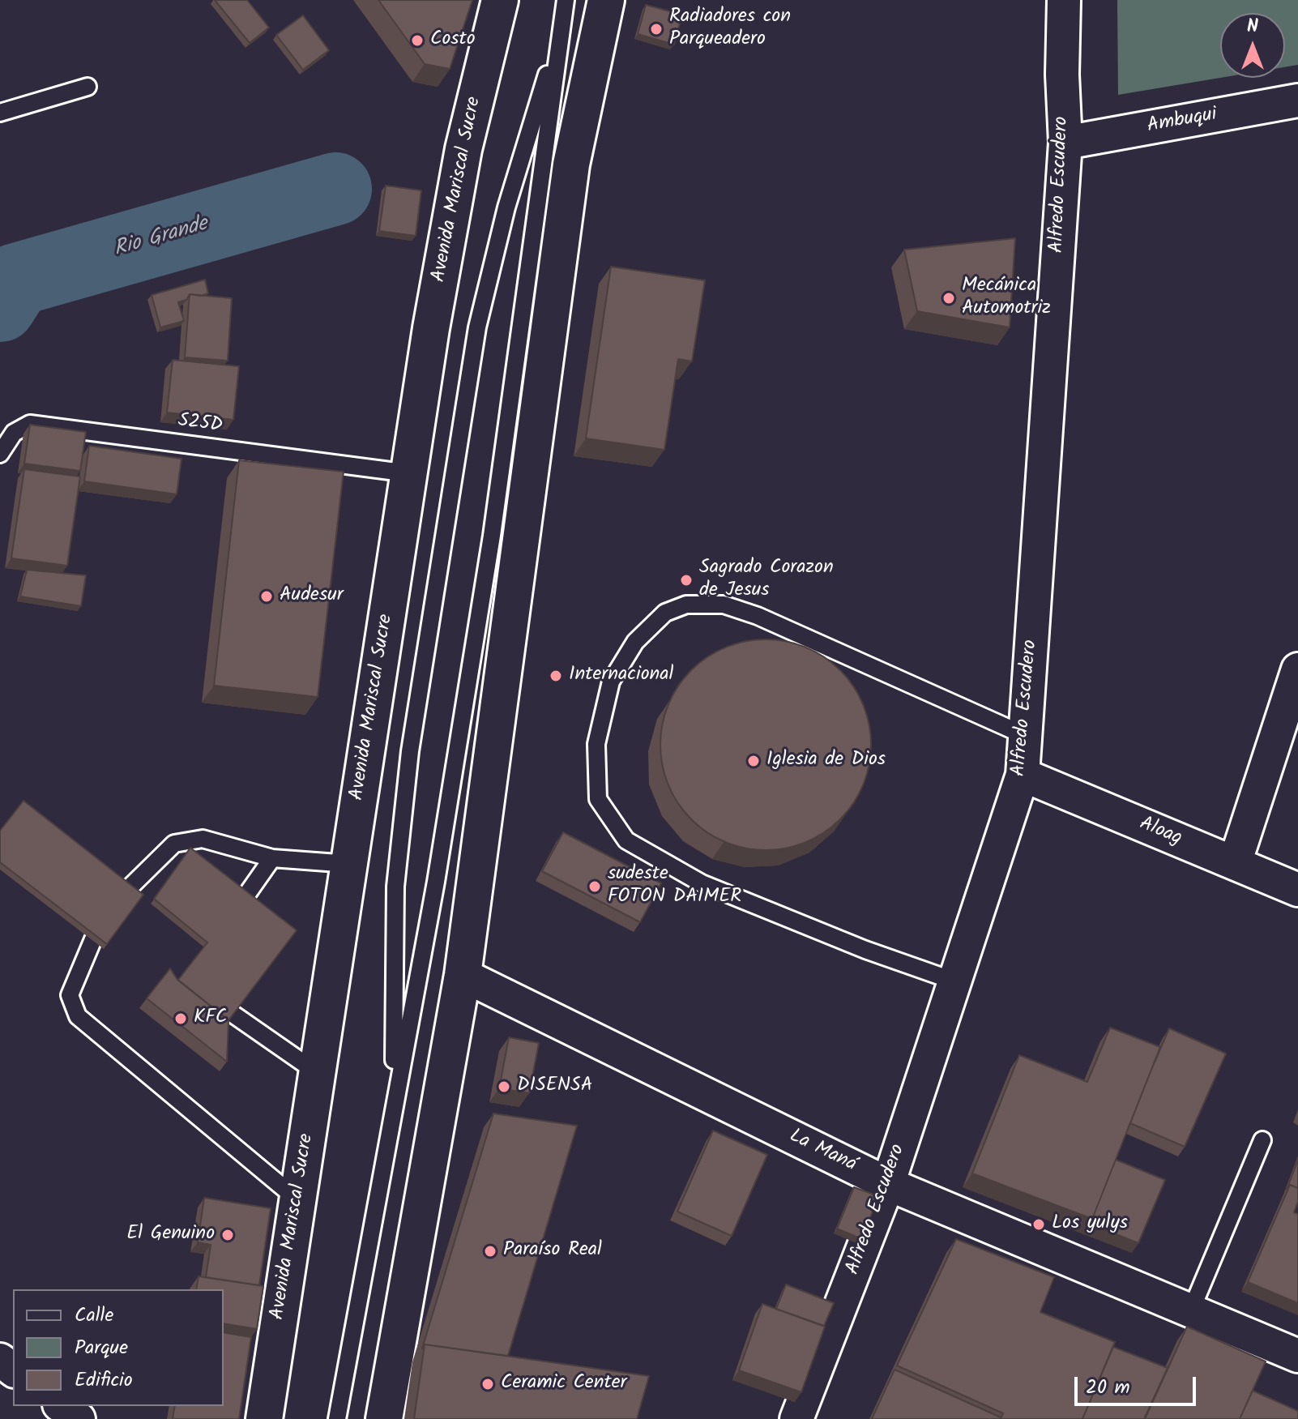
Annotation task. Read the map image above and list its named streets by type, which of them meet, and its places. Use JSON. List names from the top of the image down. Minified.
{"streets":{"main road":["Avenida Mariscal Sucre"],"street":["Ambuqui","Alfredo Escudero","Aloag","La Maná"],"lane":["S25D"]},"crossings":[["Ambuqui","Alfredo Escudero"],["Alfredo Escudero","Aloag"],["Alfredo Escudero","La Maná"],["Avenida Mariscal Sucre","S25D"]],"water":["Rio Grande"],"places":["Radiadores con Parqueadero","Costo","Mecánica Automotriz","Sagrado Corazon de Jesus","Audesur","Internacional","Iglesia de Dios","sudeste FOTON DAIMER","KFC","DISENSA","Los yulys","El Genuino","Paraíso Real","Ceramic Center"],"legend":["Calle","Parque","Edificio"],"scale_bar":"20 m","north":"top"}
